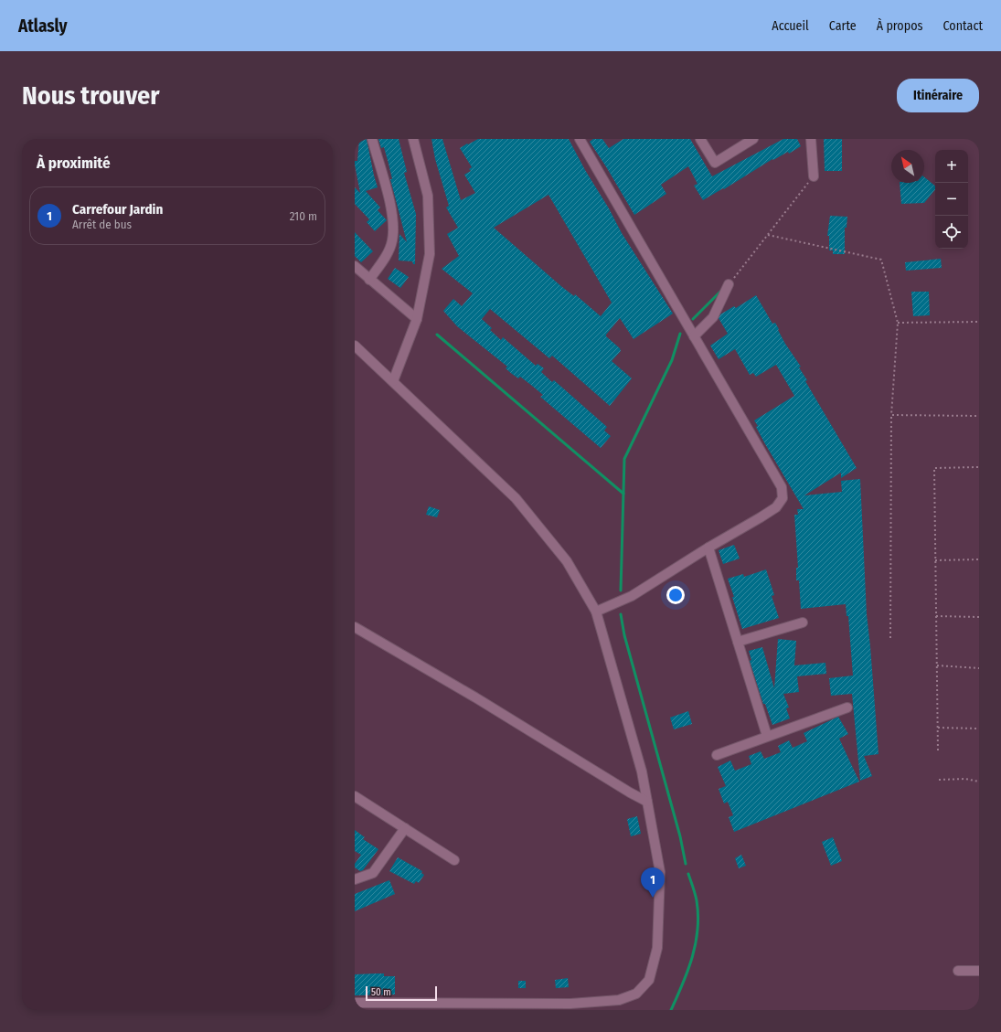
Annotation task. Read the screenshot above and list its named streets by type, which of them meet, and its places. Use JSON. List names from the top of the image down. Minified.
{"scale_bar":"50 m","north":"top left","page":{"header":"Atlasly","nav":["Accueil","Carte","À propos","Contact"],"buttons":"Itinéraire","title":"Nous trouver","heading":"À proximité","map_buttons":["+","−"],"list":[{"mark":"1","name":"Carrefour Jardin","note":"Arrêt de bus","value":"210 m"}],"pins":"1","scale":"50 m"}}
